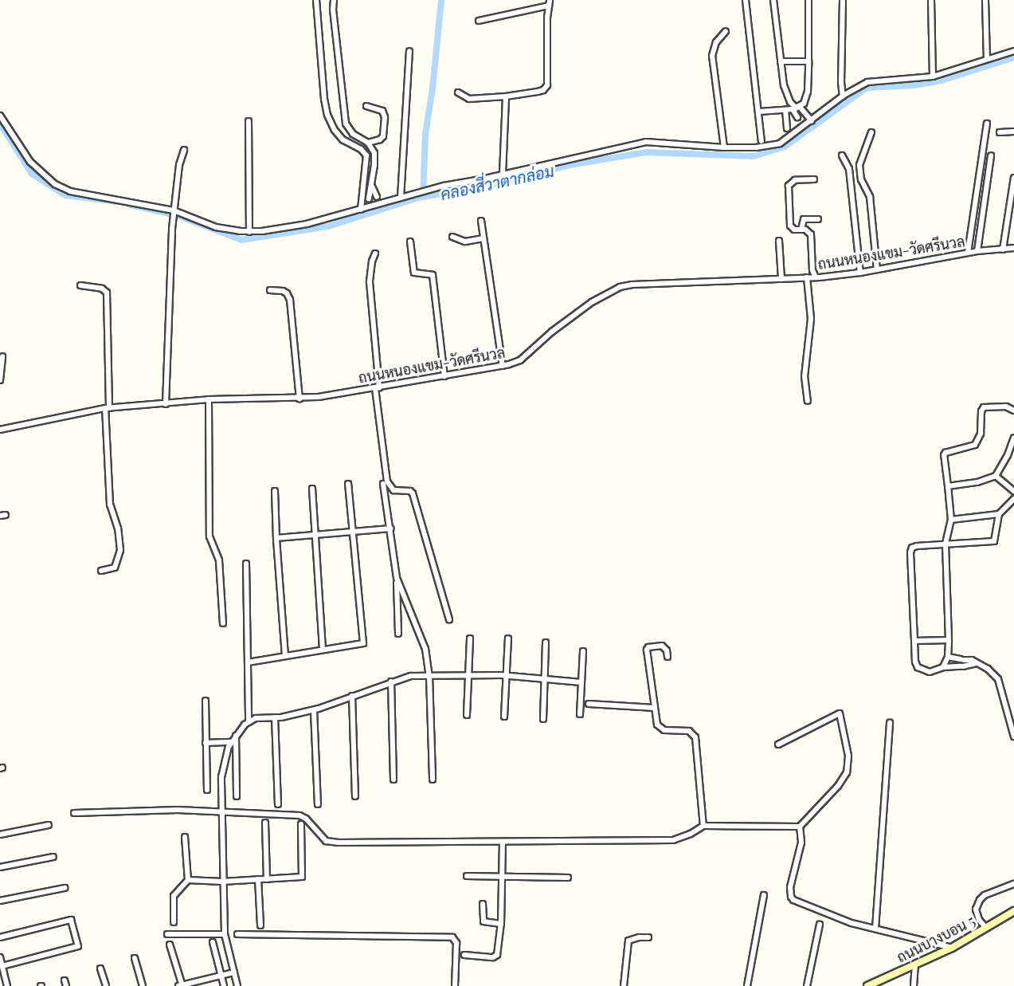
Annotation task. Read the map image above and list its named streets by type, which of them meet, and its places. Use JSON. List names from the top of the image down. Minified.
{"streets":{"main road":["ถนนบางบอน 5"],"street":["ถนนหนองแขม-วัดศรีนวล"]},"water":["คลองสี่วาตากล่อม"]}
